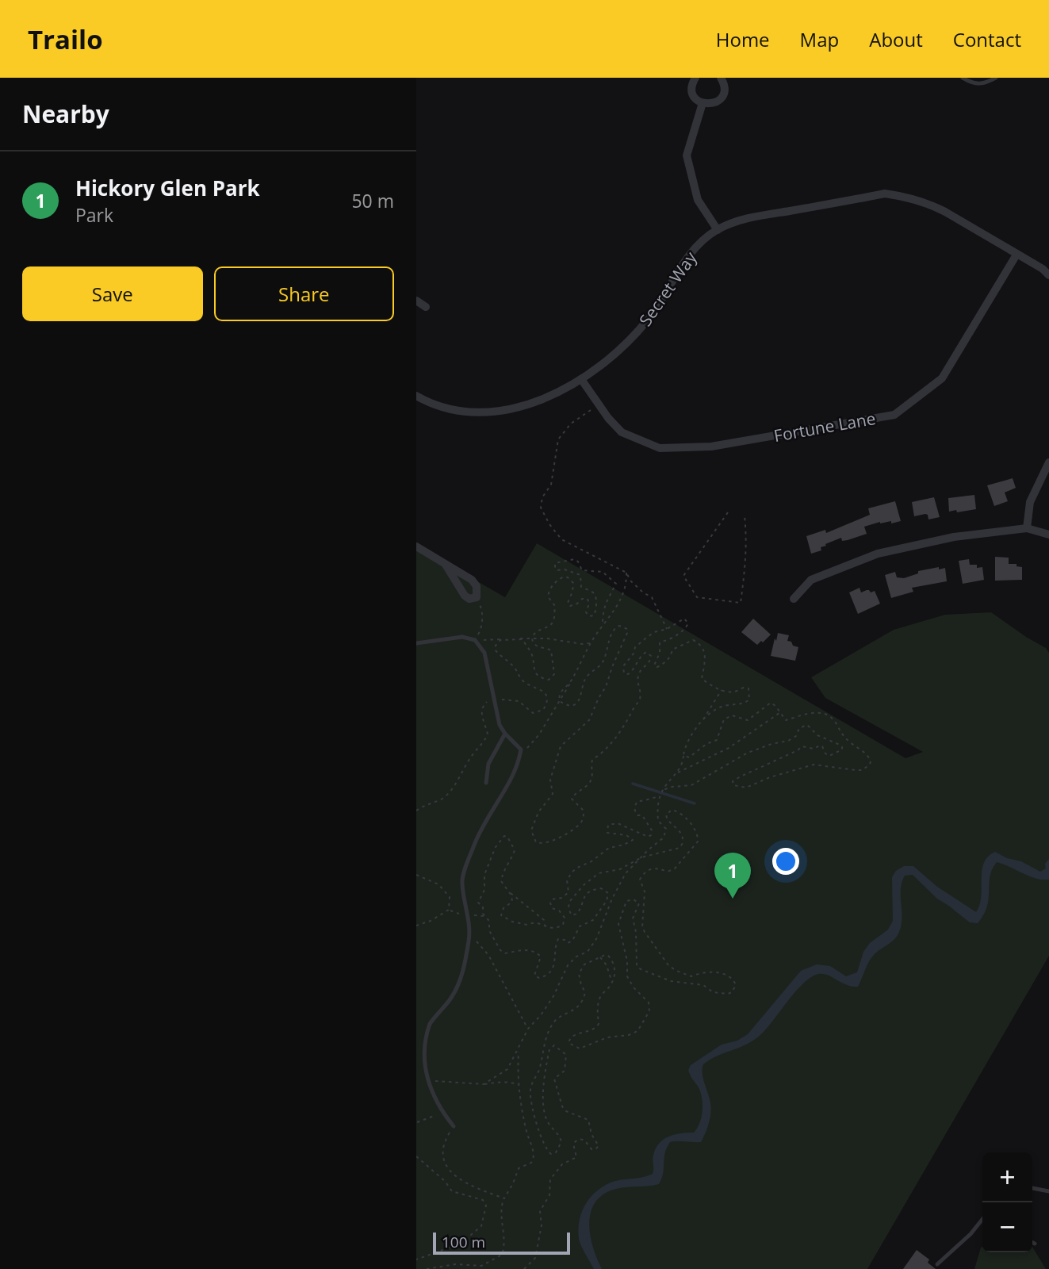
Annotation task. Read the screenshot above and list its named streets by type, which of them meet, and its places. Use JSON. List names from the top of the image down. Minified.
{"streets":{"street":["Secret Way","Fortune Lane"]},"crossings":[["Secret Way","Fortune Lane"]],"scale_bar":"100 m","page":{"header":"Trailo","nav":["Home","Map","About","Contact"],"heading":"Nearby","list":[{"mark":"1","name":"Hickory Glen Park","note":"Park","value":"50 m"}],"buttons":["Save","Share"],"pins":"1","map_buttons":["+","−"],"scale":"100 m"}}
